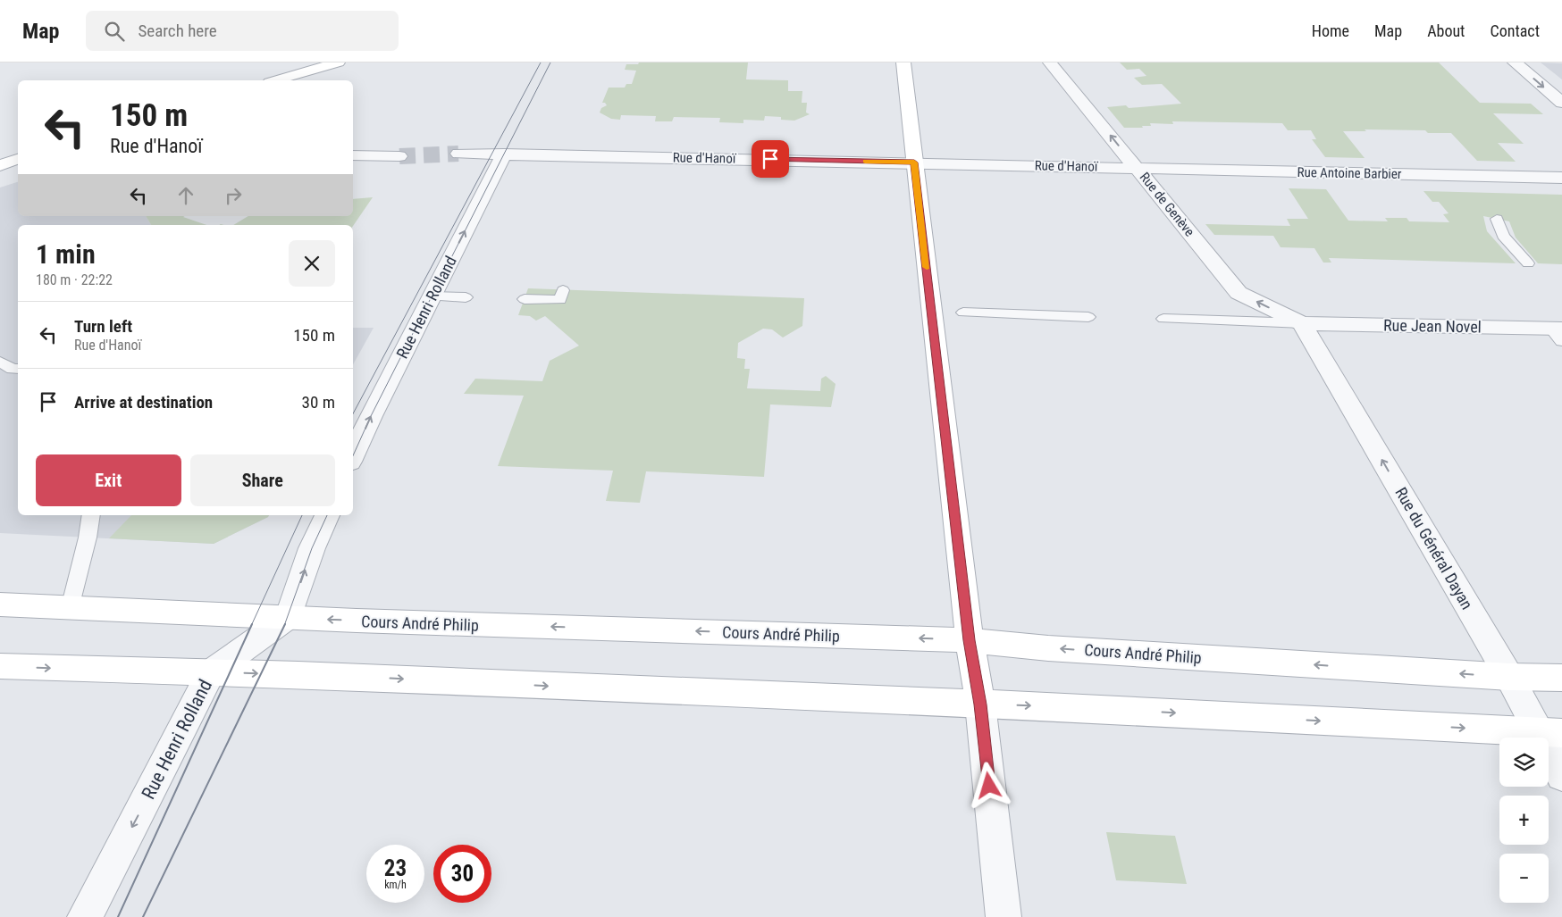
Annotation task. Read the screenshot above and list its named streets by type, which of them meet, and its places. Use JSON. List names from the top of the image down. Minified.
{"streets":{"street":["Rue d'Hanoï","Rue Antoine Barbier","Rue de Genève","Rue Henri Rolland","Rue Jean Novel","Rue du Général Dayan","Cours André Philip"]},"crossings":[["Rue d'Hanoï","Rue Antoine Barbier"],["Rue d'Hanoï","Rue de Genève"],["Rue d'Hanoï","Rue Henri Rolland"],["Rue Antoine Barbier","Rue de Genève"],["Rue de Genève","Rue Jean Novel"],["Rue de Genève","Rue du Général Dayan"],["Rue Henri Rolland","Cours André Philip"],["Rue Jean Novel","Rue du Général Dayan"],["Rue du Général Dayan","Cours André Philip"]],"one_way":["Rue de Genève","Rue du Général Dayan"],"page":{"header":"Map","search":"Search here","nav":["Home","Map","About","Contact"],"turn":["150 m","Rue d'Hanoï"],"heading":["1 min","180 m · 22:22"],"list":[{"name":"Turn left","note":"Rue d'Hanoï","value":"150 m"},{"name":"Arrive at destination","value":"30 m"}],"buttons":["Exit","Share"],"map_buttons":["+","−"],"speed":"23 km/h","limit":"30"}}
